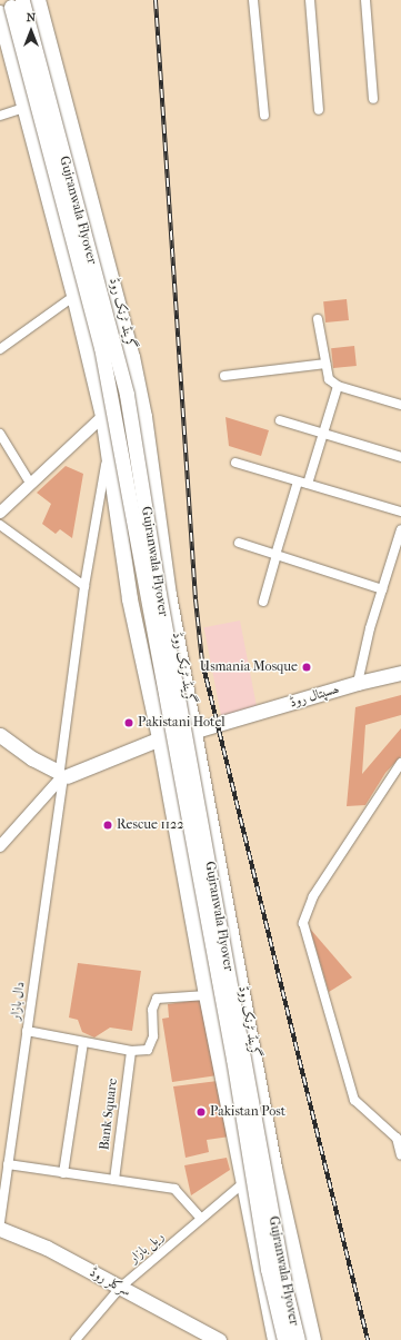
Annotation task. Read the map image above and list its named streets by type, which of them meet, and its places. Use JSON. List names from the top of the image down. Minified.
{"streets":{"highway":["گرینڈ ٹرنک روڈ"],"main road":["Gujranwala Flyover","ھسپتال روڈ","سرکلر روڈ"],"street":["دال بازار","Bank Square","ریل بازار"]},"crossings":[["Gujranwala Flyover","گرینڈ ٹرنک روڈ"],["گرینڈ ٹرنک روڈ","ھسپتال روڈ"],["ریل بازار","سرکلر روڈ"]],"places":["Usmania Mosque","Pakistani Hotel","Rescue 1122","Pakistan Post"],"north":"top"}
